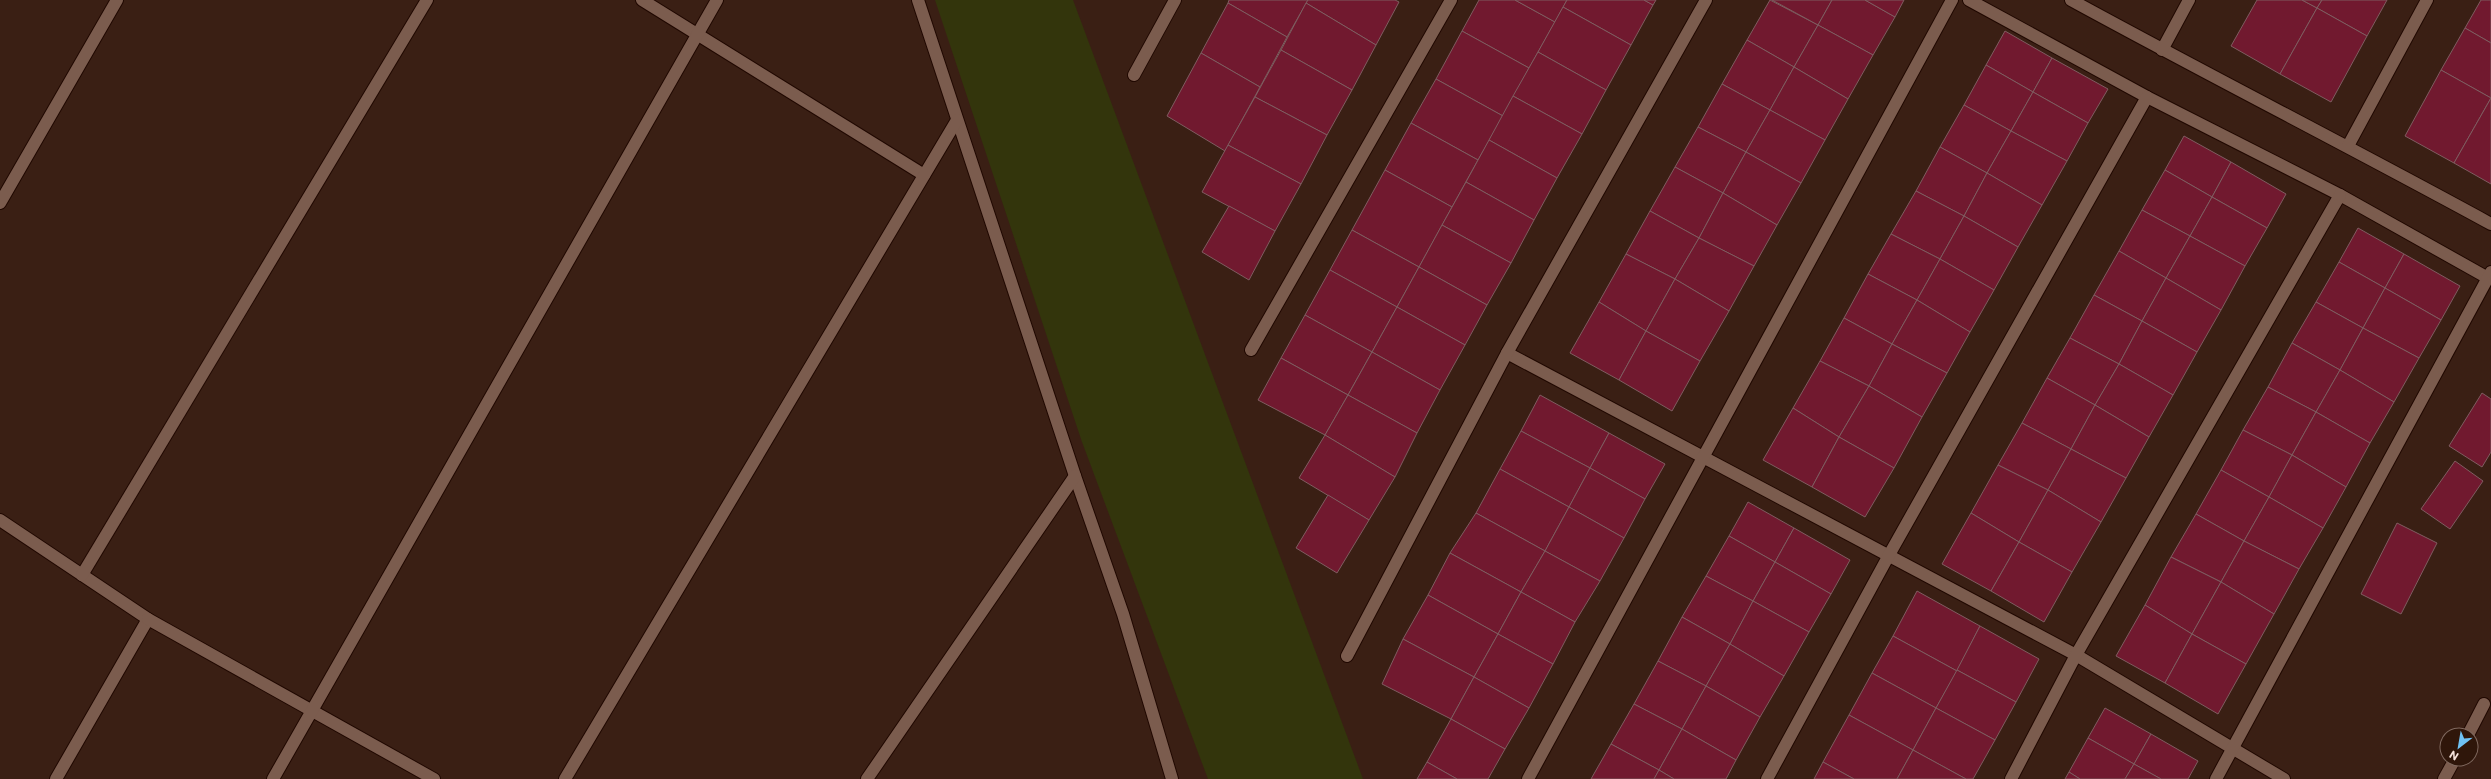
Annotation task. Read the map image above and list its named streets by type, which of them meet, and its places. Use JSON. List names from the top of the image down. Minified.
{"north":"bottom left"}
